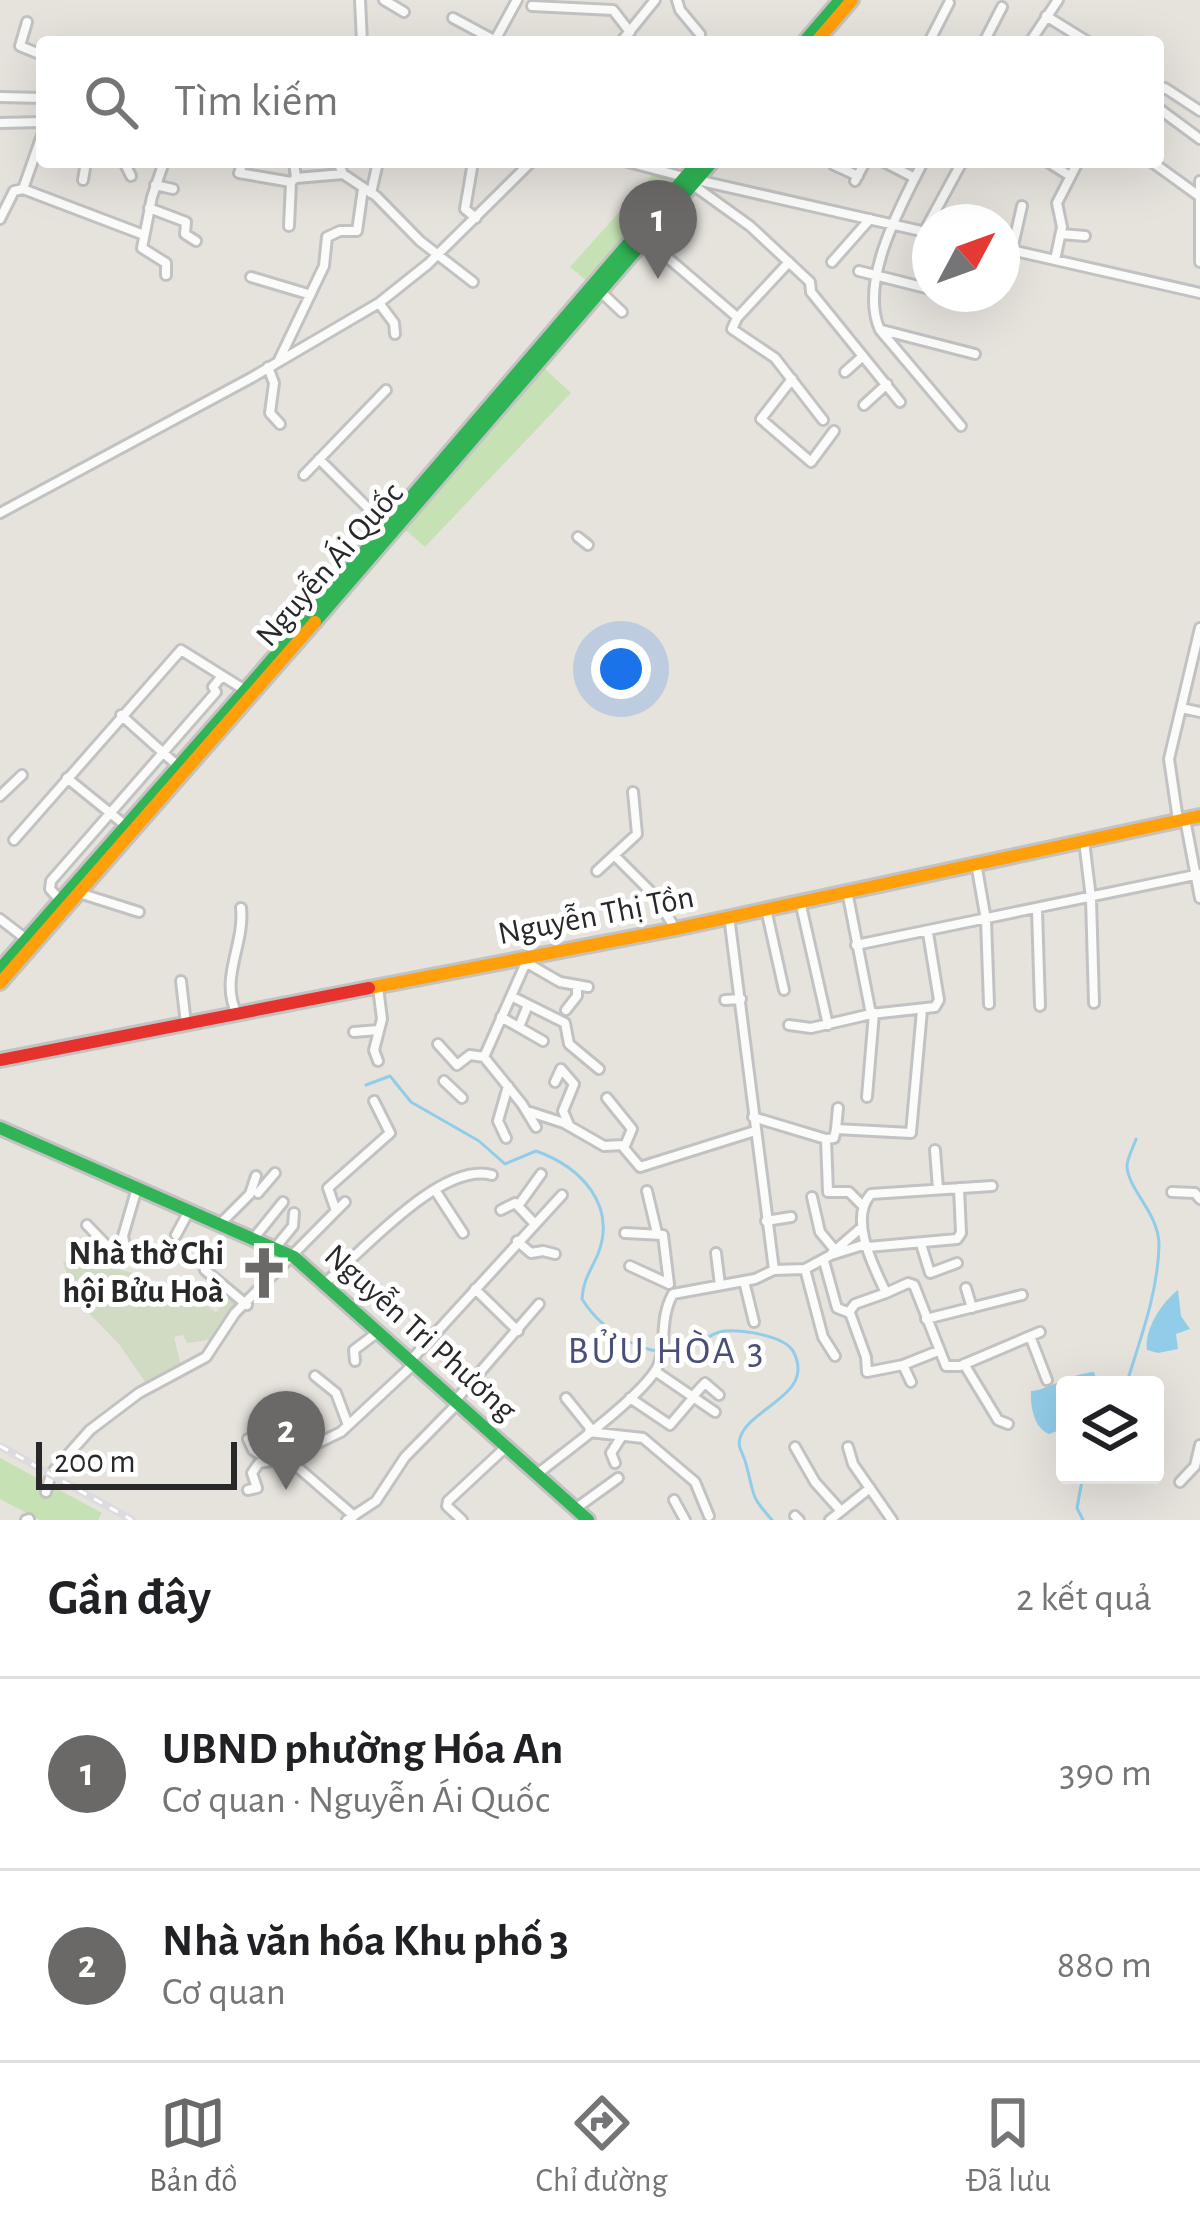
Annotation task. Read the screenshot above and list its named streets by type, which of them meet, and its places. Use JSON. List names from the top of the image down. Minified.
{"streets":{"main road":["Nguyễn Ái Quốc","Nguyễn Thị Tồn","Nguyễn Tri Phương"]},"districts":["BỬU HÒA 3"],"places":{"church":["Nhà thờ Chi hội Bửu Hoà"]},"scale_bar":"200 m","north":"top right","page":{"search":"Tìm kiếm","pins":["1","2"],"scale":"200 m","heading":["Gần đây","2 kết quả"],"list":[{"mark":"1","name":"UBND phường Hóa An","note":"Cơ quan · Nguyễn Ái Quốc","value":"390 m"},{"mark":"2","name":"Nhà văn hóa Khu phố 3","note":"Cơ quan","value":"880 m"}],"nav":["Bản đồ","Chỉ đường","Đã lưu"]}}
